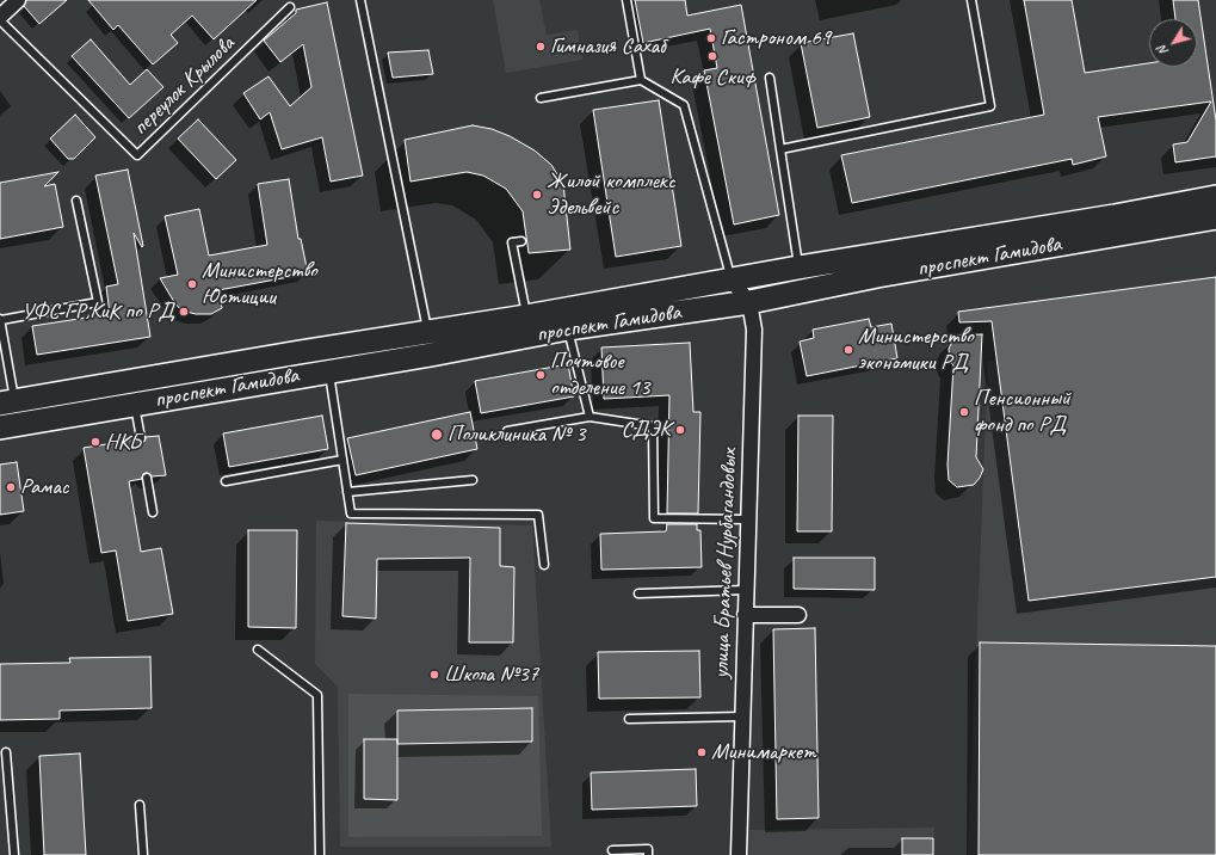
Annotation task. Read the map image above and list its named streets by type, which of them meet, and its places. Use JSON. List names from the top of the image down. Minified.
{"streets":{"main road":["проспект Гамидова"],"street":["улица Братьев Нурбагандовых"],"lane":["переулок Крылова"]},"crossings":[["проспект Гамидова","улица Братьев Нурбагандовых"]],"places":["Гастроном 69","Гимназия Сахаб","Кафе Скиф","Жилой комплекс Эдельвейс","Министерство Юстиции","УФС ГР,КиК по РД","Министерство экономики РД","Почтовое отделение 13","Пенсионный фонд по РД","СДЭК","Поликлиника № 3","НКБ","Рамас","Школа №37","Минимаркет"],"north":"bottom left"}
